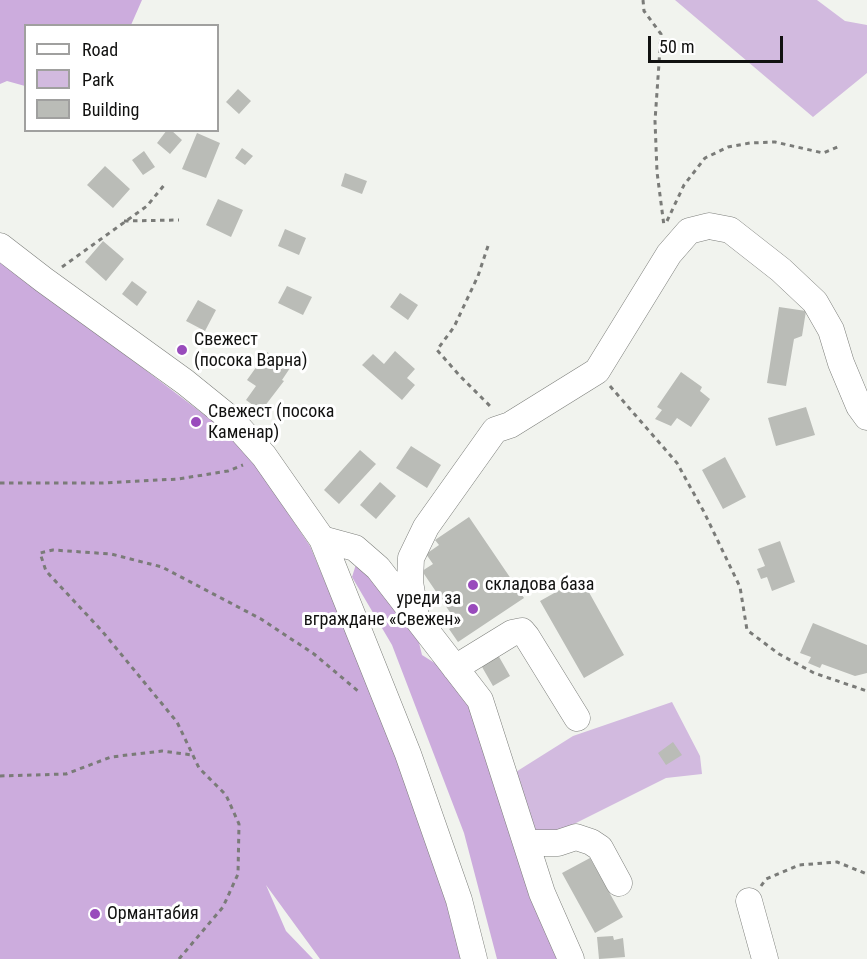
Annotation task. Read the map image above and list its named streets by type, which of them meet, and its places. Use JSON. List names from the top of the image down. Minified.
{"places":["Свежест (посока Варна)","Свежест (посока Каменар)","складова база","уреди за вграждане «Свежен»","Ормантабия"],"legend":["Road","Park","Building"],"scale_bar":"50 m"}
